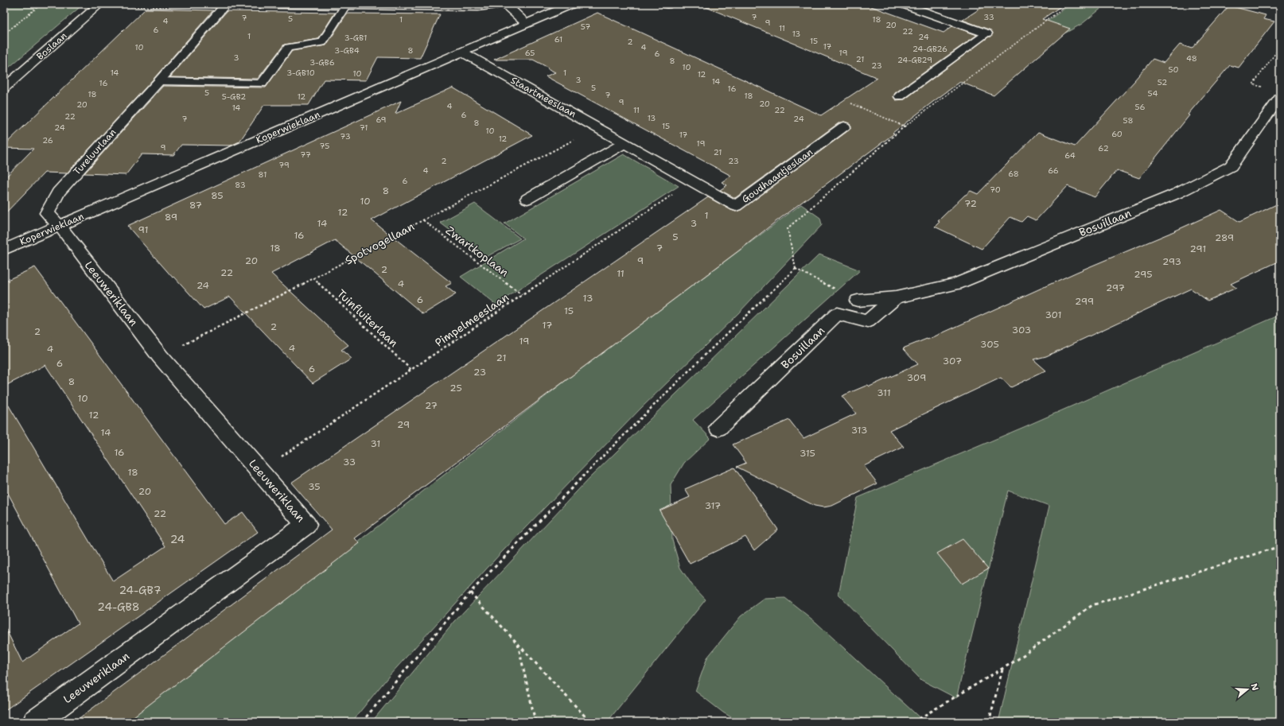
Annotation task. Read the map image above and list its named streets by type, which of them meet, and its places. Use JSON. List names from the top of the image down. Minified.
{"streets":{"street":["Boslaan","Staartmeeslaan","Koperwieklaan","Tureluurlaan","Goudhaantjeslaan","Bosuillaan","Leeuweriklaan"],"path":["Spotvogellaan","Zwartkoplaan","Tuinfluiterlaan","Pimpelmeeslaan"]},"crossings":[["Staartmeeslaan","Koperwieklaan"],["Staartmeeslaan","Goudhaantjeslaan"],["Staartmeeslaan","Spotvogellaan"],["Koperwieklaan","Tureluurlaan"],["Koperwieklaan","Leeuweriklaan"],["Tureluurlaan","Leeuweriklaan"],["Goudhaantjeslaan","Pimpelmeeslaan"],["Spotvogellaan","Zwartkoplaan"],["Spotvogellaan","Leeuweriklaan"],["Spotvogellaan","Tuinfluiterlaan"],["Zwartkoplaan","Pimpelmeeslaan"],["Leeuweriklaan","Pimpelmeeslaan"],["Tuinfluiterlaan","Pimpelmeeslaan"]],"house_numbers":["7","33","7","5","1","18","4","9","20","57","11","6","22","13","1","24","3-GB1","61","15","2","17","10","4","24-GB26","3-GB4","8","65","19","6","3","48","21","24-GB29","8","3-GB6","23","10","50","14","3-GB10","1","10","12","3","14","52","16","5","16","5","54","18","7","18","5-GB2","12","9","20","20","4","56","14","11","22","6","22","13","7","24","69","58","8","15","24","71","10","60","17","73","12","26","19","75","9","62","21","77","64","2","23","79","4","66","68","81","6","83","70","8","85","10","72","87","12","1","89","14","3","91","16","5","289","18","7","291","20","9","293","2","22","11","295","4","24","297","13","6","299","15","301","17","2","303","2","19","305","4","4","21","307","6","6","23","309","8","25","311","10","27","12","29","313","14","31","16","315","33","18","35","20","317","22","24","24-GB7","24-GB8"],"north":"right"}
